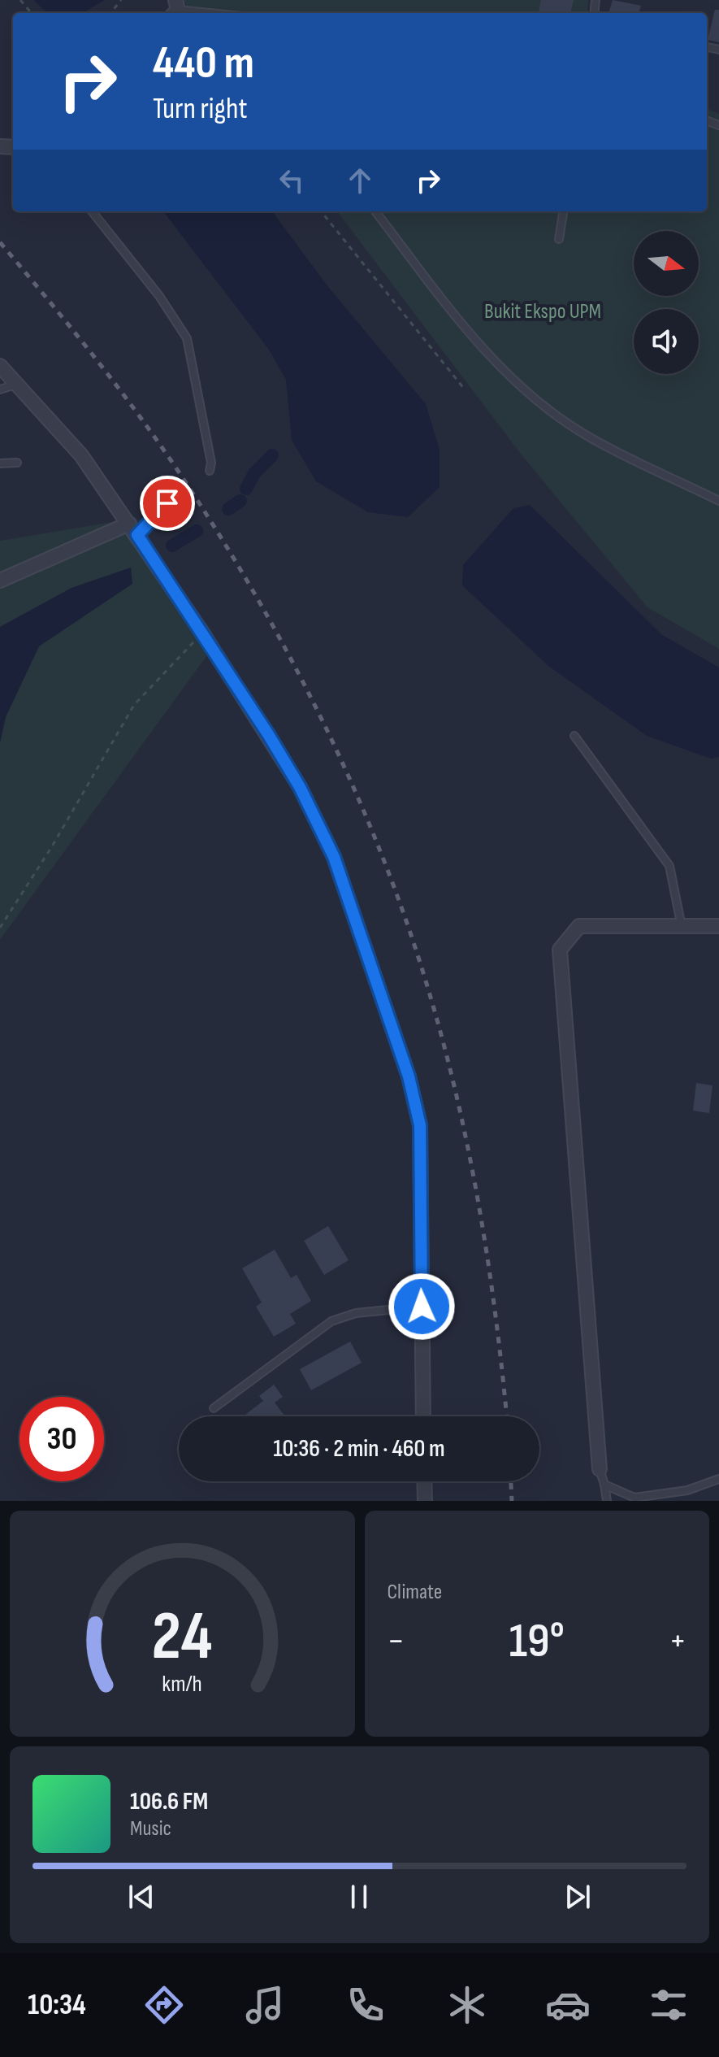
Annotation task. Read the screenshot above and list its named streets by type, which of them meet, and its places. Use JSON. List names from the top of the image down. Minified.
{"parks":["Bukit Ekspo UPM"],"north":"right","page":{"turn":["440 m","Turn right"],"limit":"30","trip":"10:36 · 2 min · 460 m","tile":"Climate","heat":["−","19°","+"],"song":["106.6 FM","Music"],"tabs":"10:34","gauge":["24","km/h"]}}
